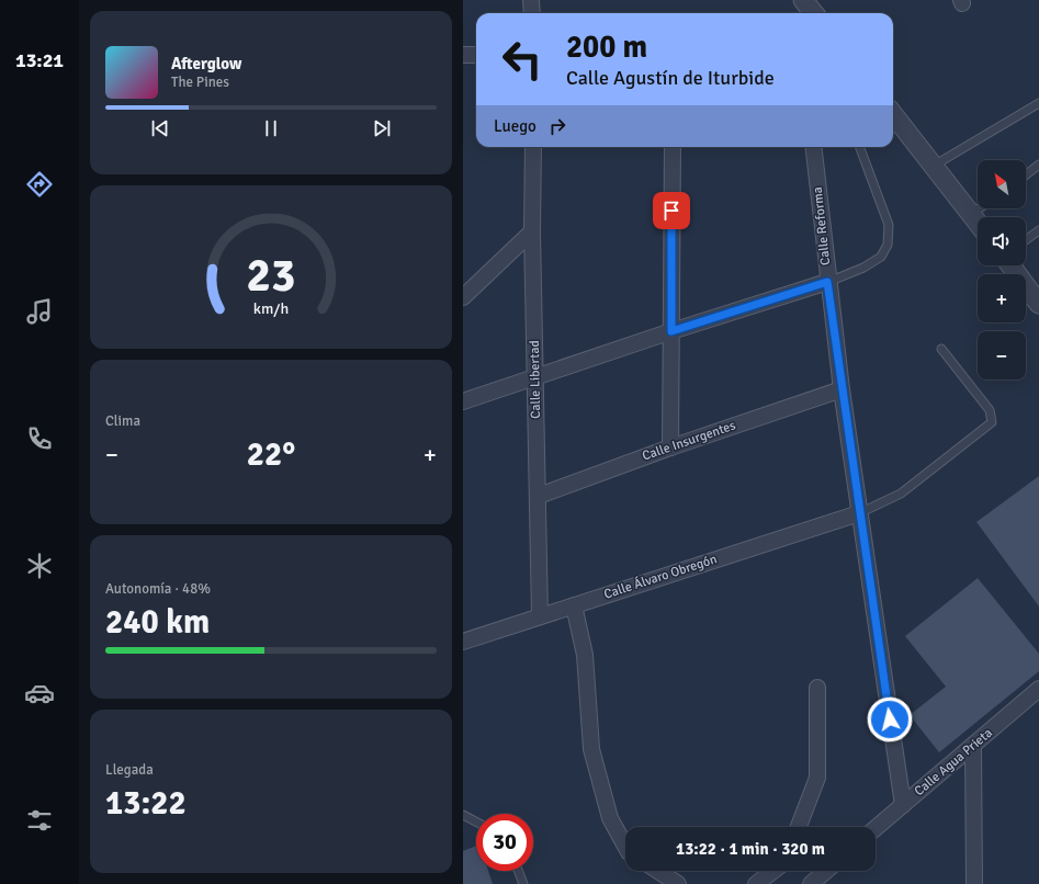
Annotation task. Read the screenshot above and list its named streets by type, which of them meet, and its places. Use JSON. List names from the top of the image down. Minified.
{"streets":{"street":["Calle Reforma","Calle Libertad","Calle Insurgentes","Calle Álvaro Obregón","Calle Agua Prieta"]},"crossings":[["Calle Reforma","Calle Insurgentes"],["Calle Reforma","Calle Álvaro Obregón"],["Calle Reforma","Calle Agua Prieta"],["Calle Libertad","Calle Insurgentes"],["Calle Libertad","Calle Álvaro Obregón"]],"north":"top left","page":{"tabs":"13:21","turn":["200 m","Calle Agustín de Iturbide"],"song":["Afterglow","The Pines"],"then":"Luego","map_buttons":["+","−"],"tile":["Clima",["Autonomía · 48%","240 km"],["Llegada","13:22"]],"heat":["−","22°","+"],"limit":"30","trip":"13:22 · 1 min · 320 m","gauge":["23","km/h"]}}
